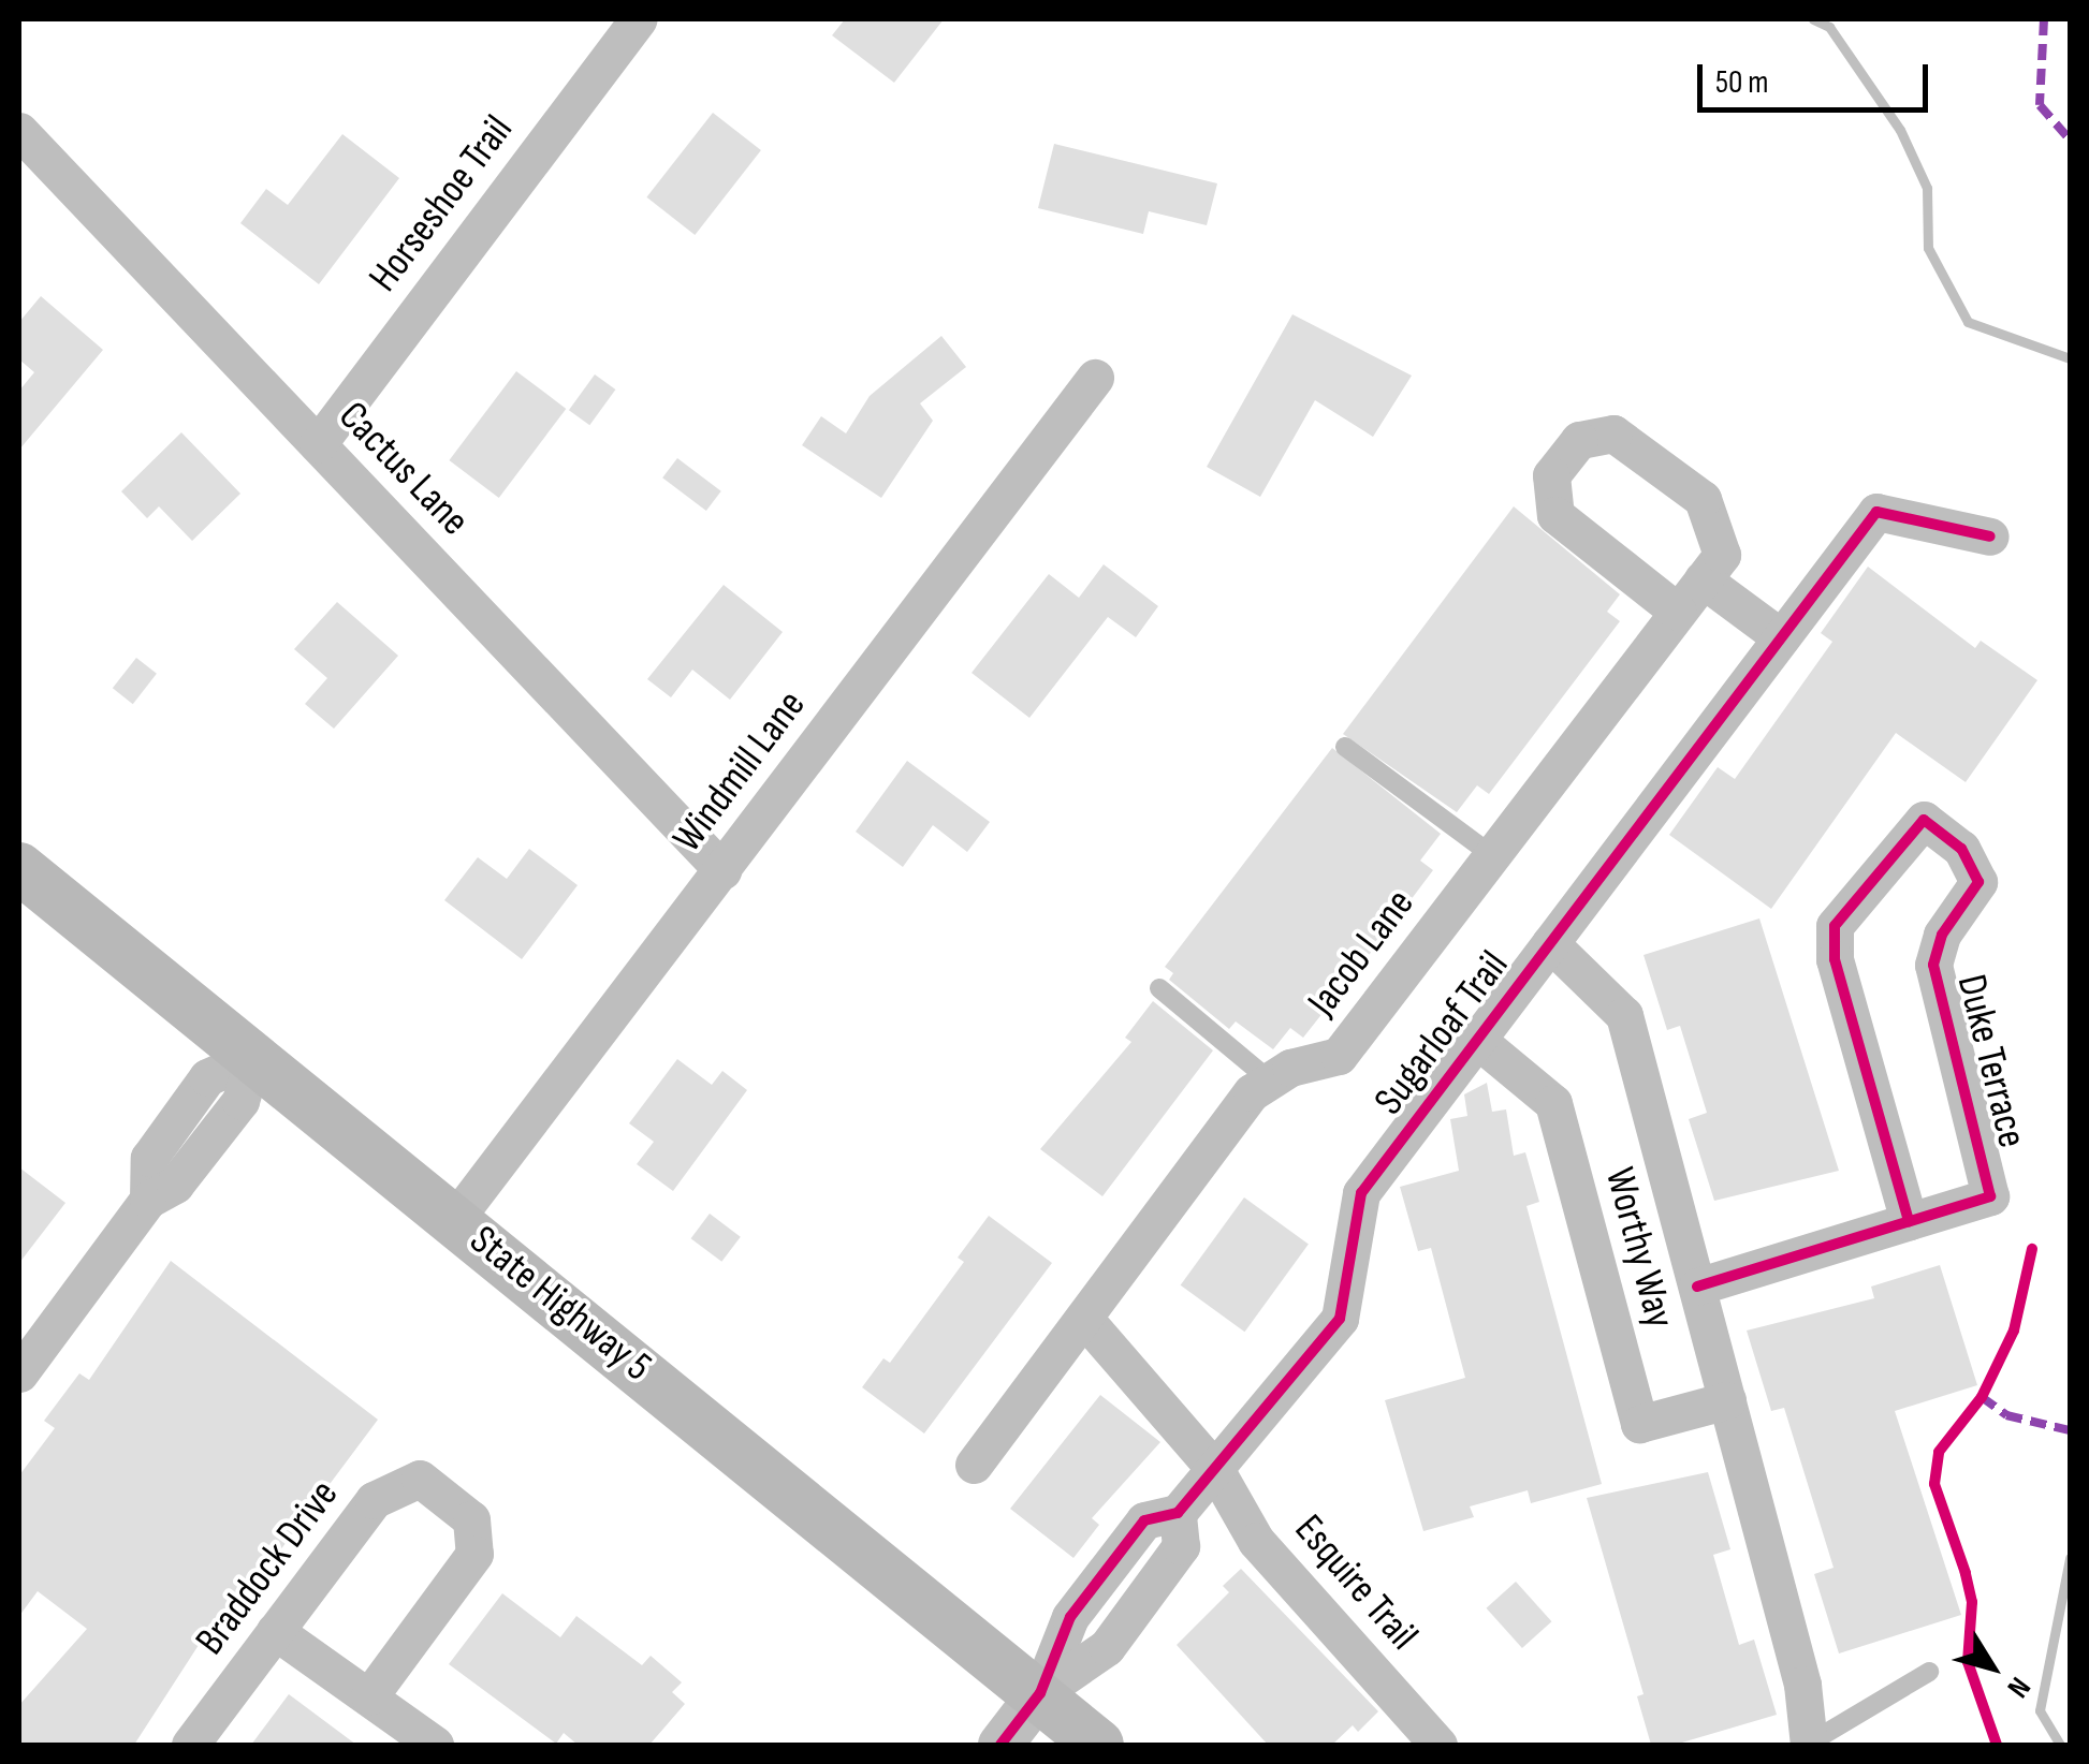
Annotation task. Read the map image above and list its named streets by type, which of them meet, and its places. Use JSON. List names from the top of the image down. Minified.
{"streets":{"main road":["State Highway 5"],"street":["Horseshoe Trail","Cactus Lane","Windmill Lane","Jacob Lane","Sugarloaf Trail","Duke Terrace","Worthy Way","Braddock Drive","Esquire Trail"]},"crossings":[["Horseshoe Trail","Cactus Lane"],["Cactus Lane","Windmill Lane"],["Windmill Lane","State Highway 5"],["Jacob Lane","Esquire Trail"],["Sugarloaf Trail","Worthy Way"],["Sugarloaf Trail","State Highway 5"],["Sugarloaf Trail","Esquire Trail"],["Duke Terrace","Worthy Way"]],"scale_bar":"50 m","north":"bottom right"}
